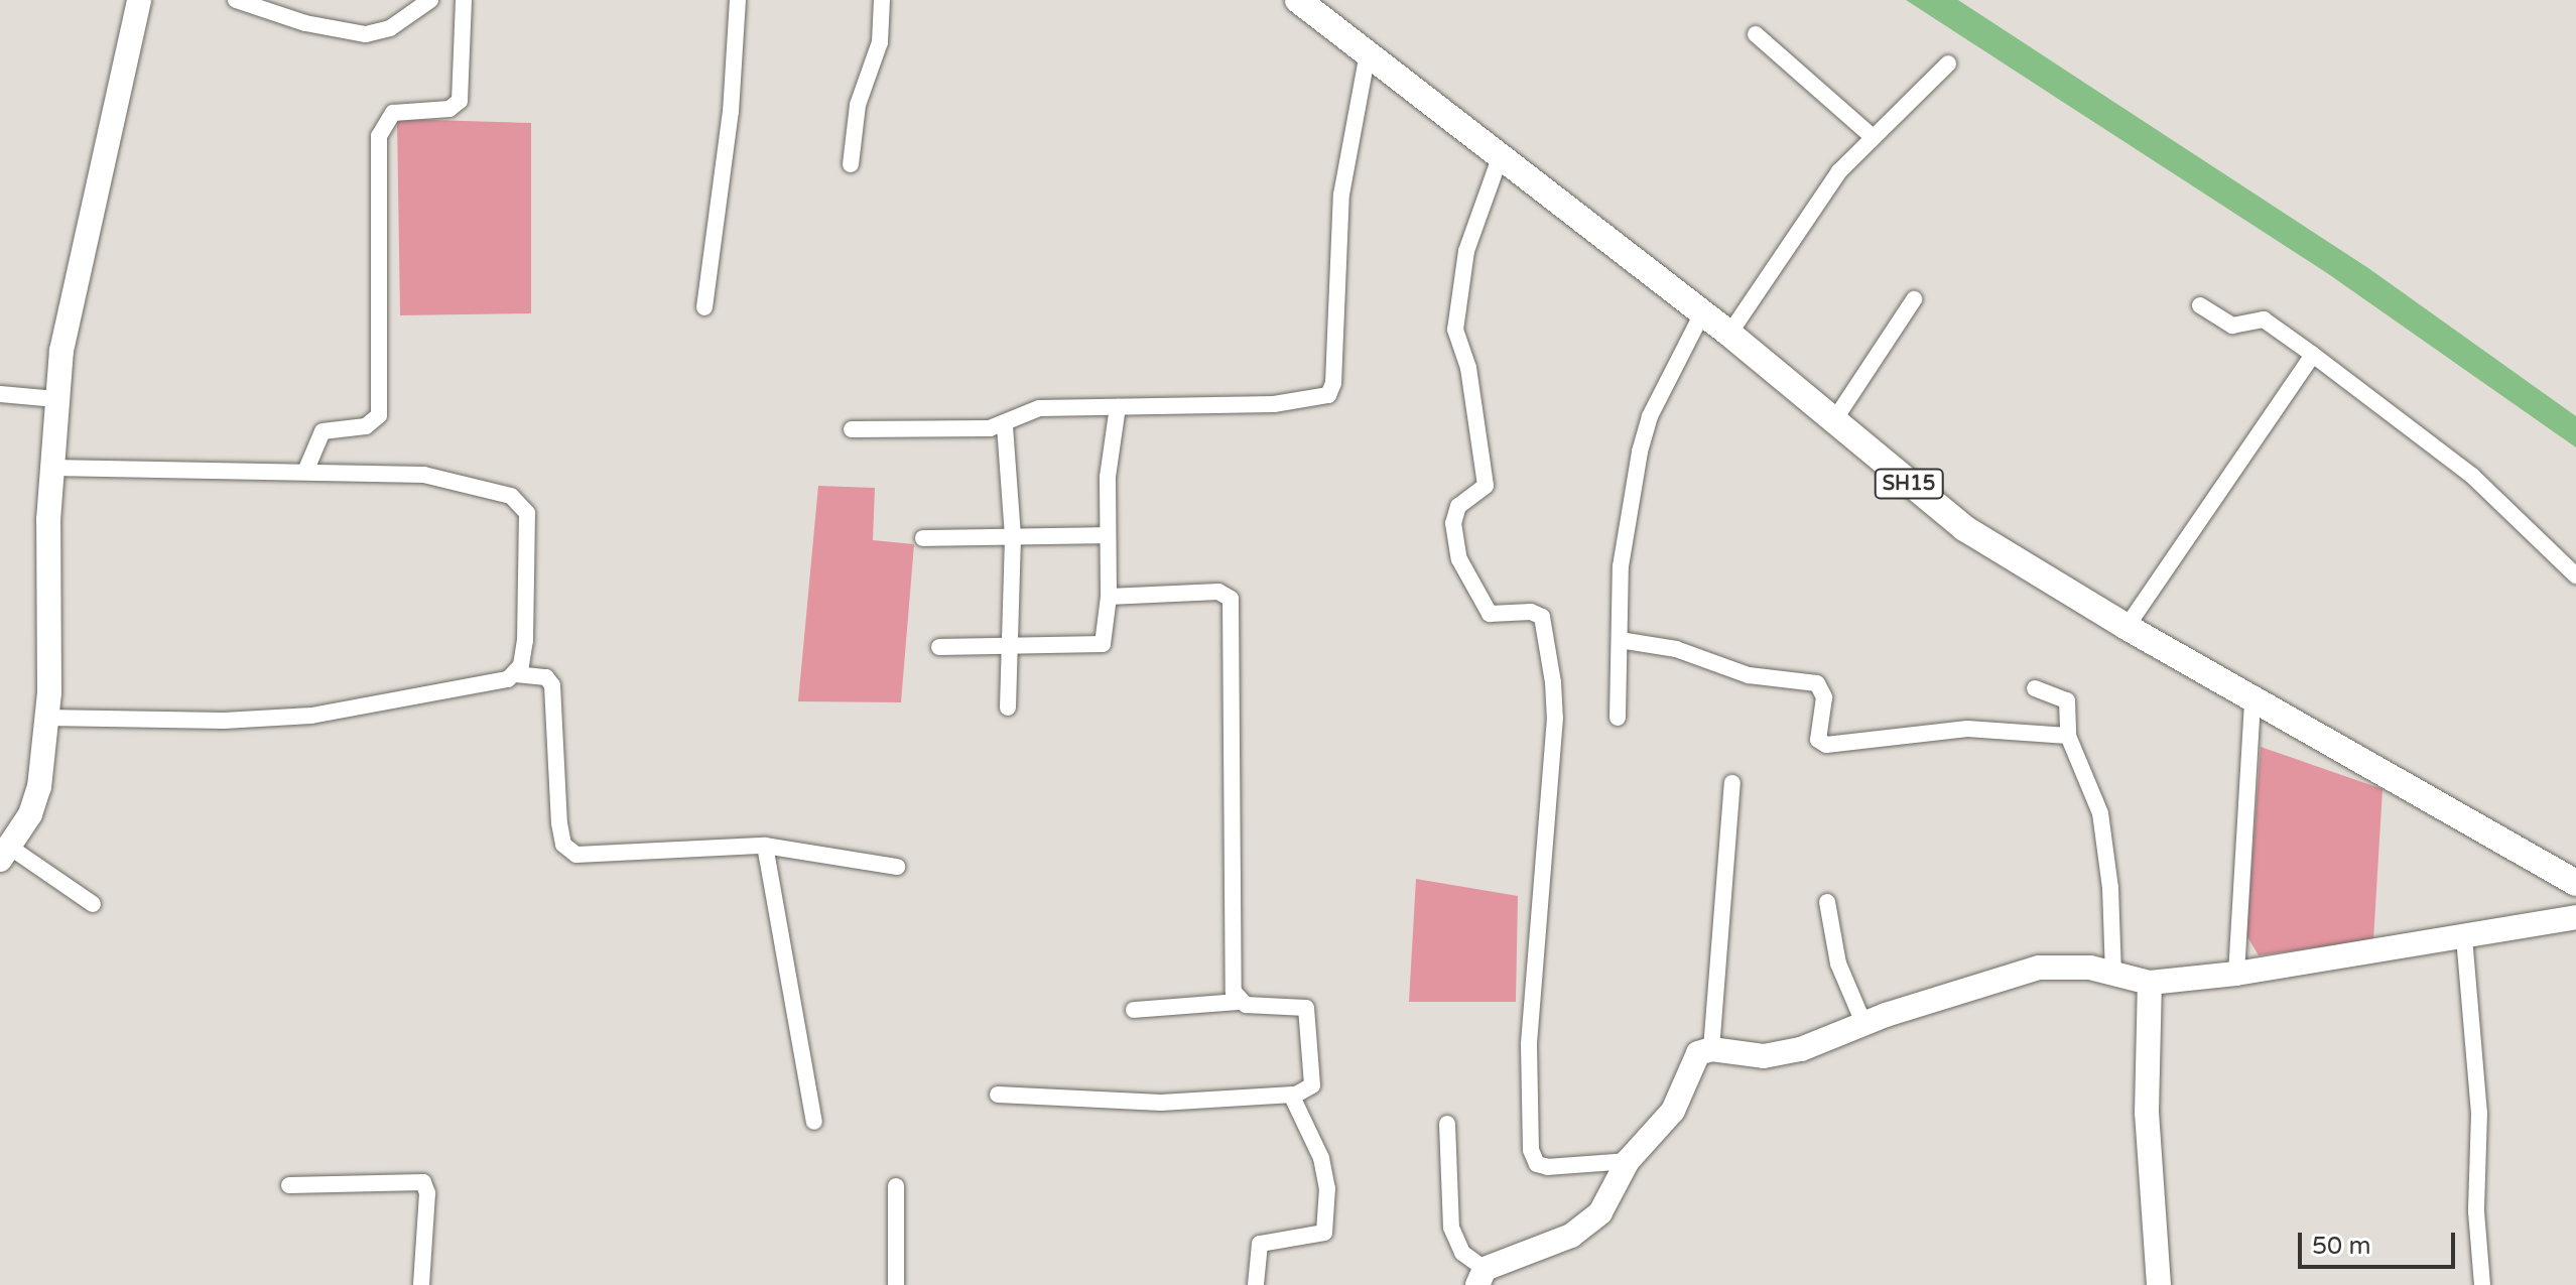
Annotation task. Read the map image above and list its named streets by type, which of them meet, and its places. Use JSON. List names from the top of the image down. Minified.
{"streets":{"main road":["SH15"]},"scale_bar":"50 m"}
